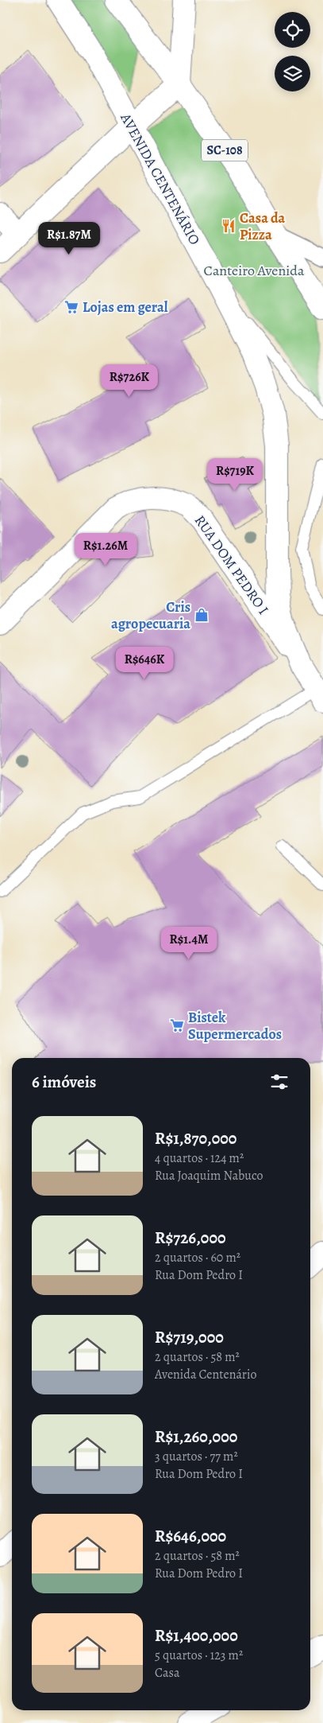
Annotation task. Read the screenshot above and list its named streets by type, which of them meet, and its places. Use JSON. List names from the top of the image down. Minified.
{"streets":{"main road":["SC-108","AVENIDA CENTENÁRIO","RUA DOM PEDRO I"]},"crossings":[["AVENIDA CENTENÁRIO","RUA DOM PEDRO I"]],"parks":["Canteiro Avenida"],"places":{"restaurant":["Casa da Pizza"],"supermarket":["Lojas em geral","Bistek Supermercados"],"shop":["Cris agropecuaria"]},"page":{"price":["R$1.87M","R$726K","R$719K","R$1.26M","R$646K","R$1.4M"],"heading":"6 imóveis","list":[{"name":"R$1,870,000","note":"4 quartos · 124 m² · Rua Joaquim Nabuco"},{"name":"R$726,000","note":"2 quartos · 60 m² · Rua Dom Pedro I"},{"name":"R$719,000","note":"2 quartos · 58 m² · Avenida Centenário"},{"name":"R$1,260,000","note":"3 quartos · 77 m² · Rua Dom Pedro I"},{"name":"R$646,000","note":"2 quartos · 58 m² · Rua Dom Pedro I"},{"name":"R$1,400,000","note":"5 quartos · 123 m² · Casa"}]}}
